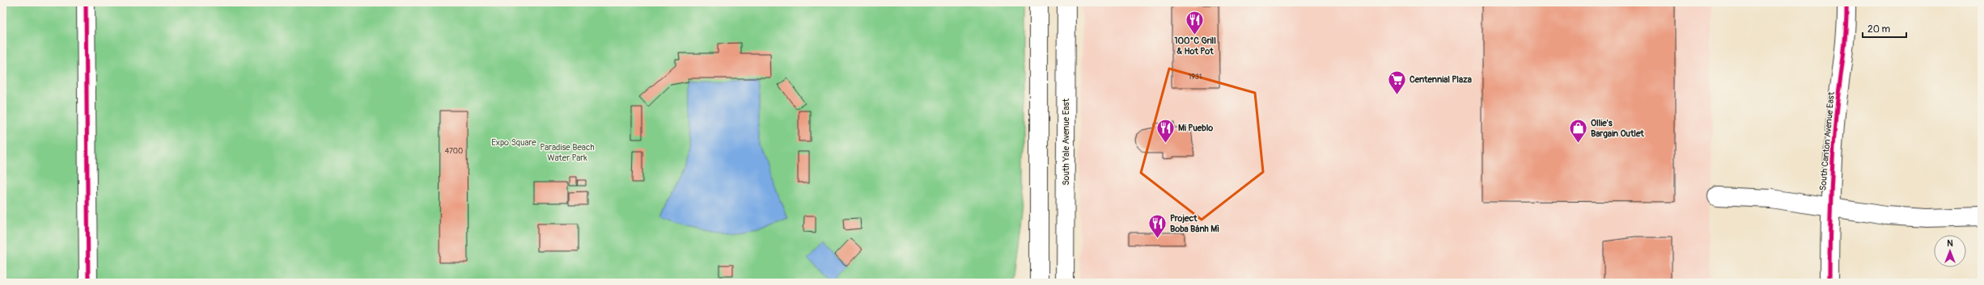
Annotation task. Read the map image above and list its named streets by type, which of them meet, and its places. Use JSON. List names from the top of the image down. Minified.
{"streets":{"street":["South Canton Avenue East","South Yale Avenue East"]},"parks":["Expo Square","Paradise Beach Water Park"],"places":{"restaurant":["100°C Grill & Hot Pot","Mi Pueblo","Project Boba Bánh Mì"],"supermarket":["Centennial Plaza"],"shop":["Ollie's Bargain Outlet"]},"house_numbers":["1931","4700"],"scale_bar":"20 m","north":"top"}
